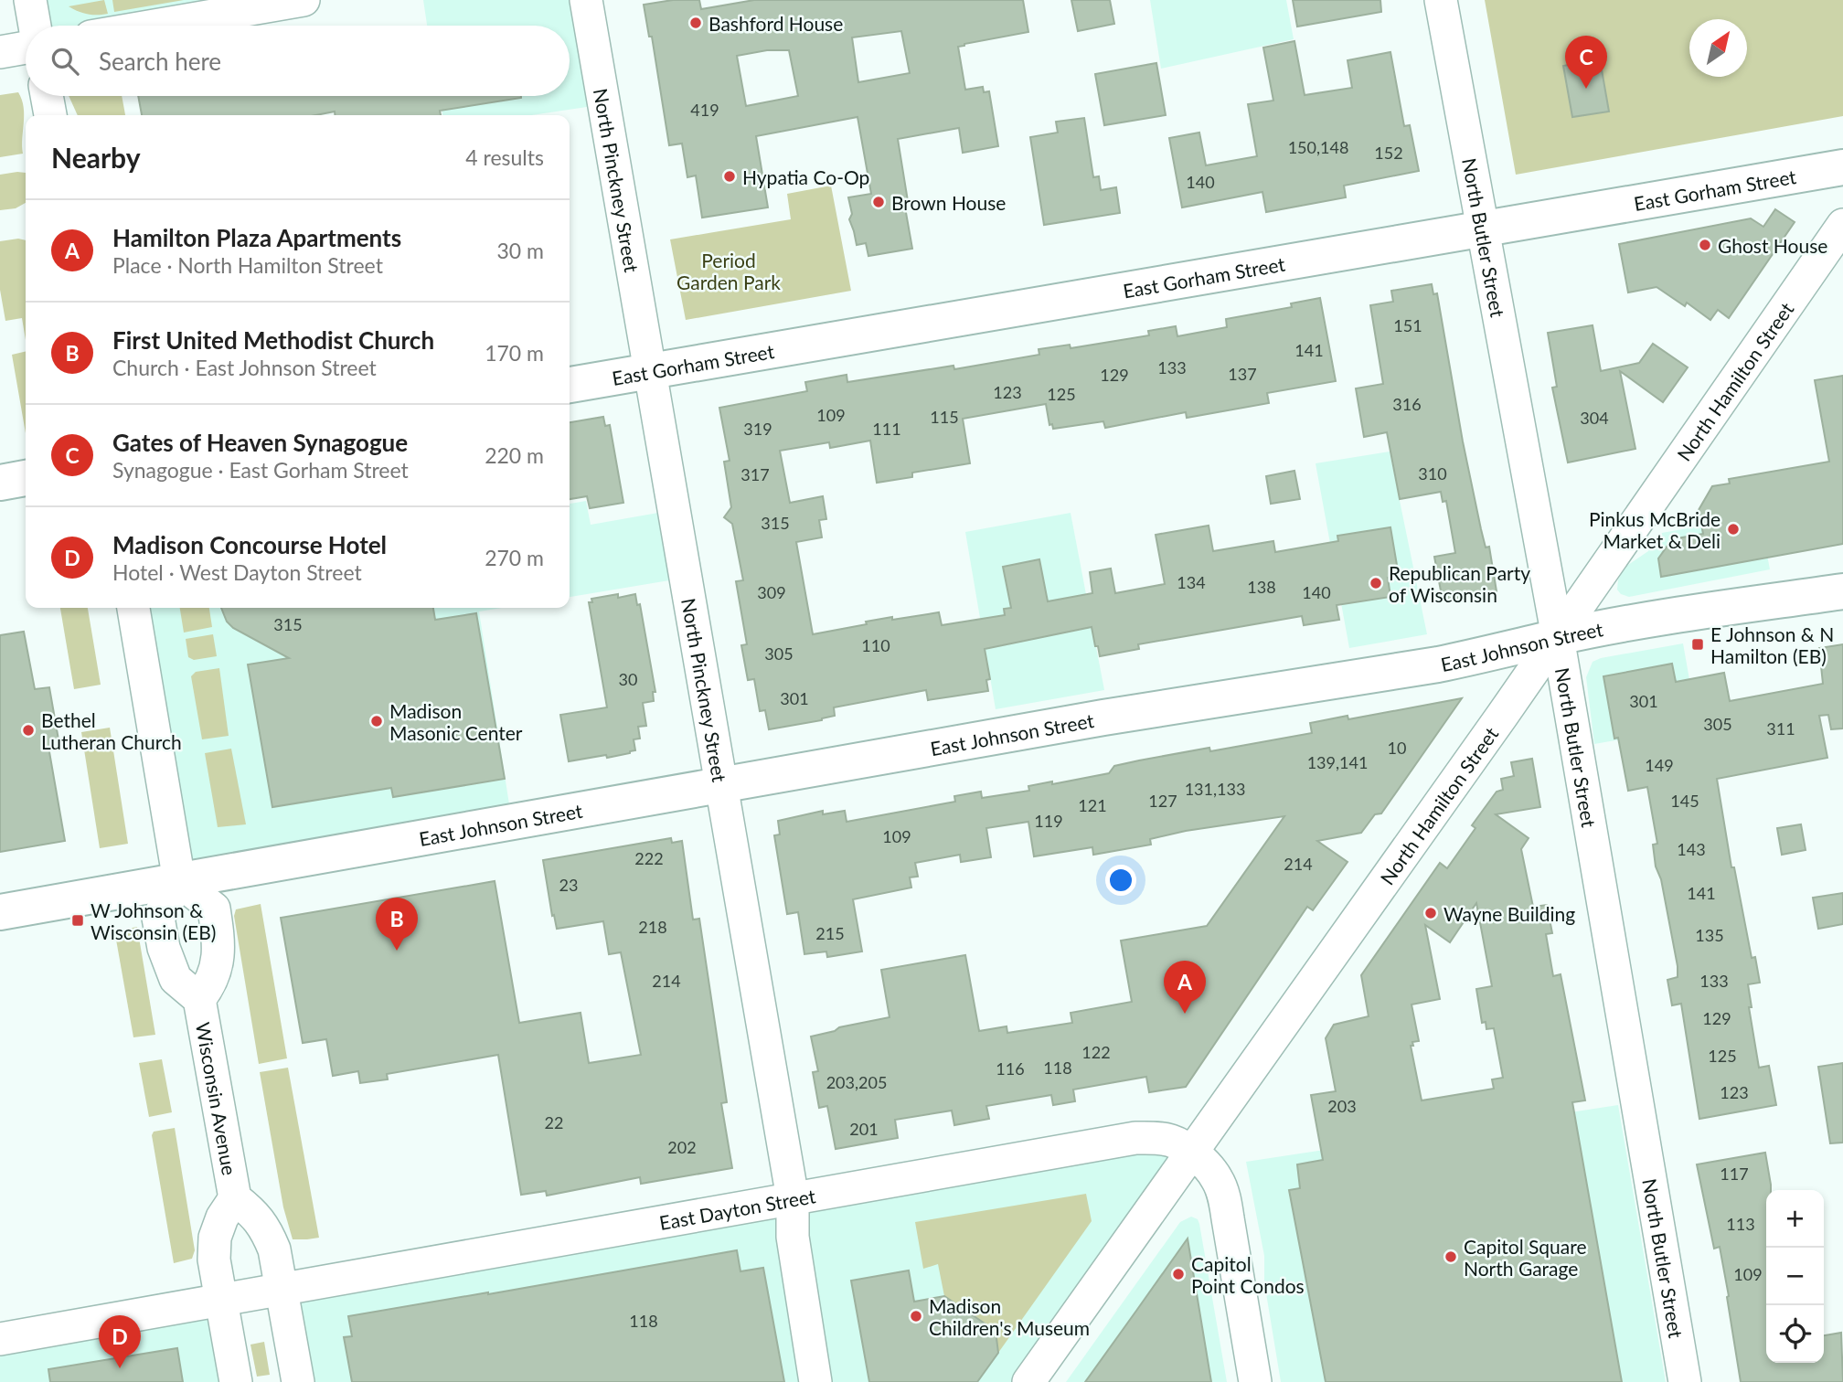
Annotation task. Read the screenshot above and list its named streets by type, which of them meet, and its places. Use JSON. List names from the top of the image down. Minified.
{"streets":{"main road":["East Gorham Street","East Johnson Street"],"street":["North Pinckney Street","North Butler Street","North Hamilton Street","Wisconsin Avenue","East Dayton Street"]},"crossings":[["North Pinckney Street","East Gorham Street"],["North Pinckney Street","East Johnson Street"],["North Pinckney Street","East Dayton Street"],["East Gorham Street","North Butler Street"],["North Butler Street","North Hamilton Street"],["North Butler Street","East Johnson Street"],["North Hamilton Street","East Johnson Street"],["North Hamilton Street","East Dayton Street"],["East Johnson Street","Wisconsin Avenue"],["Wisconsin Avenue","East Dayton Street"]],"parks":["Period Garden Park"],"places":{"other":["Bashford House","Hypatia Co-Op","Brown House","Ghost House","Pinkus McBride Market & Deli","Republican Party of Wisconsin","Madison Masonic Center","Bethel Lutheran Church","Wayne Building","Capitol Square North Garage","Capitol Point Condos","Madison Children's Museum"],"transit":["E Johnson & N Hamilton (EB)","W Johnson & Wisconsin (EB)"]},"house_numbers":["419","150,148","152","140","151","141","133","137","129","123","125","316","109","115","304","319","111","310","317","315","134","138","309","140","315","110","305","30","301","301","305","311","10","139,141","149","131,133","127","145","121","119","109","143","222","214","23","141","218","215","135","214","133","129","122","125","118","116","203,205","123","203","22","201","202","117","113","109","118"],"north":"top right","page":{"search":"Search here","pins":["C","B","A","D"],"heading":["Nearby","4 results"],"list":[{"mark":"A","name":"Hamilton Plaza Apartments","note":"Place · North Hamilton Street","value":"30 m"},{"mark":"B","name":"First United Methodist Church","note":"Church · East Johnson Street","value":"170 m"},{"mark":"C","name":"Gates of Heaven Synagogue","note":"Synagogue · East Gorham Street","value":"220 m"},{"mark":"D","name":"Madison Concourse Hotel","note":"Hotel · West Dayton Street","value":"270 m"}],"map_buttons":["+","−"]}}
